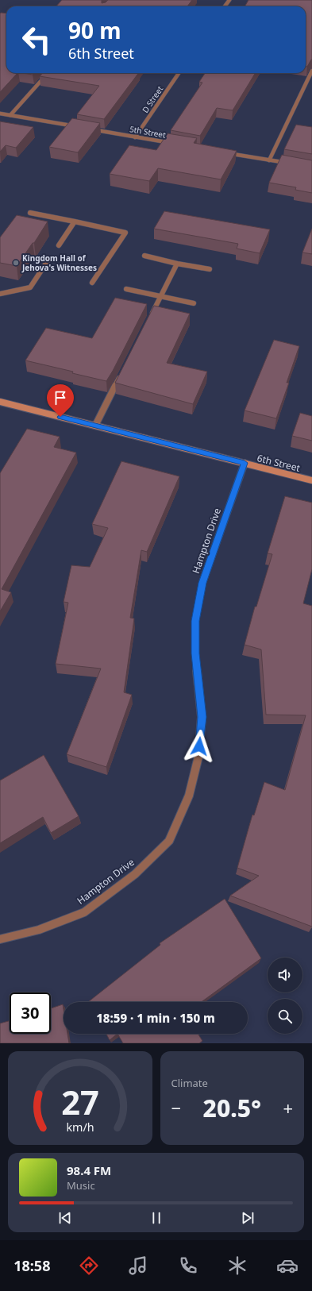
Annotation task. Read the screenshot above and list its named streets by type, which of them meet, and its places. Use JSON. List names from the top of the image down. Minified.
{"streets":{"street":["D Street","5th Street","6th Street","Hampton Drive"]},"crossings":[["D Street","5th Street"],["6th Street","Hampton Drive"]],"places":["Kingdom Hall of Jehova's Witnesses"],"page":{"turn":["90 m","6th Street"],"limit":"30","trip":"18:59 · 1 min · 150 m","tile":"Climate","heat":["−","20.5°","+"],"song":["98.4 FM","Music"],"tabs":"18:58","gauge":["27","km/h"]}}
